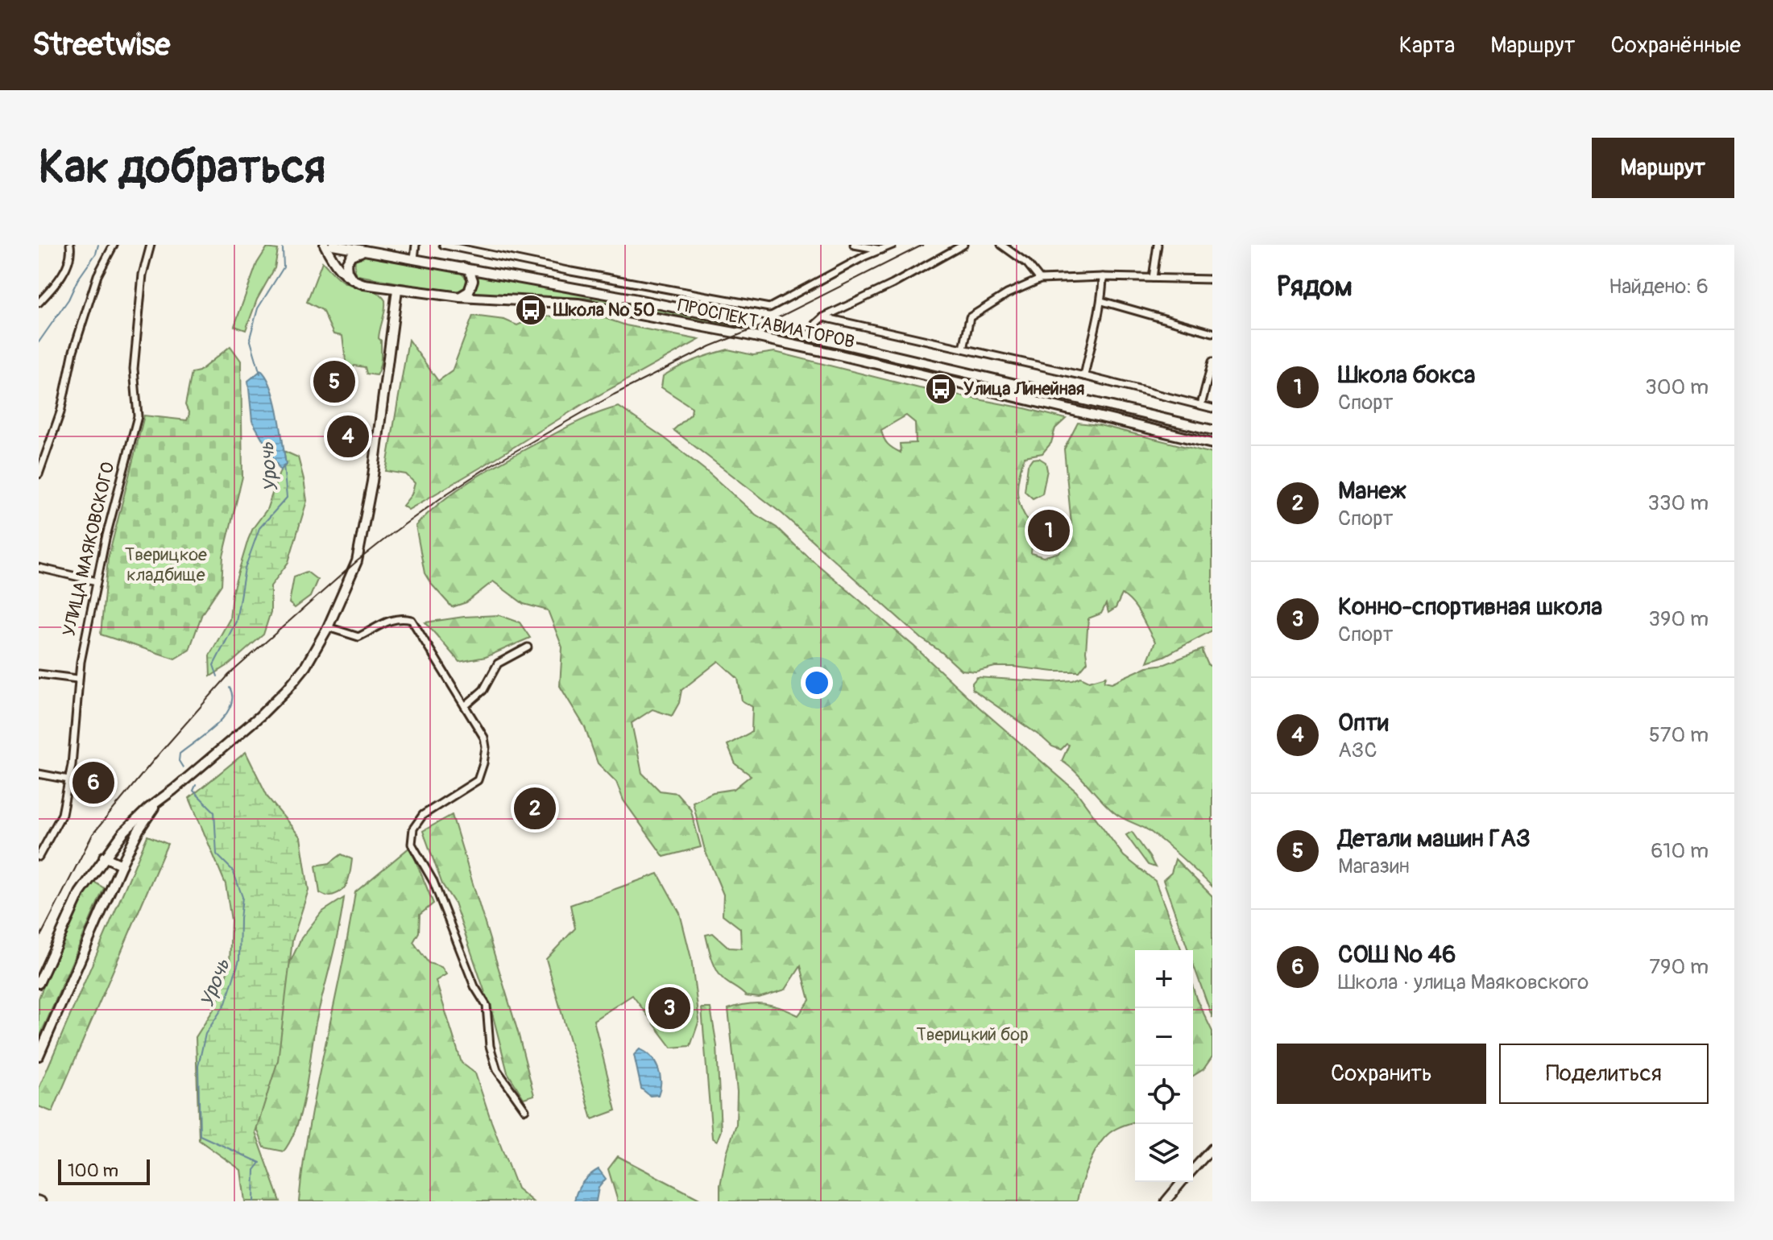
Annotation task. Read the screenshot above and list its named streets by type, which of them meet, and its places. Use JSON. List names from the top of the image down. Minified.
{"streets":{"main road":["ПРОСПЕКТ АВИАТОРОВ"],"street":["УЛИЦА МАЯКОВСКОГО"]},"water":["Урочь"],"parks":["Тверицкое кладбище","Тверицкий бор"],"places":{"bus stop":["Школа № 50","Улица Линейная"]},"scale_bar":"100 m","page":{"header":"Streetwise","nav":["Карта","Маршрут","Сохранённые"],"buttons":["Маршрут",["Сохранить","Поделиться"]],"title":"Как добраться","heading":["Рядом","Найдено: 6"],"list":[{"mark":"1","name":"Школа бокса","note":"Спорт","value":"300 m"},{"mark":"2","name":"Манеж","note":"Спорт","value":"330 m"},{"mark":"3","name":"Конно-спортивная школа","note":"Спорт","value":"390 m"},{"mark":"4","name":"Опти","note":"АЗС","value":"570 m"},{"mark":"5","name":"Детали машин ГАЗ","note":"Магазин","value":"610 m"},{"mark":"6","name":"СОШ № 46","note":"Школа · улица Маяковского","value":"790 m"}],"pins":["5","4","1","6","2","3"],"map_buttons":["+","−"],"scale":"100 m"}}
